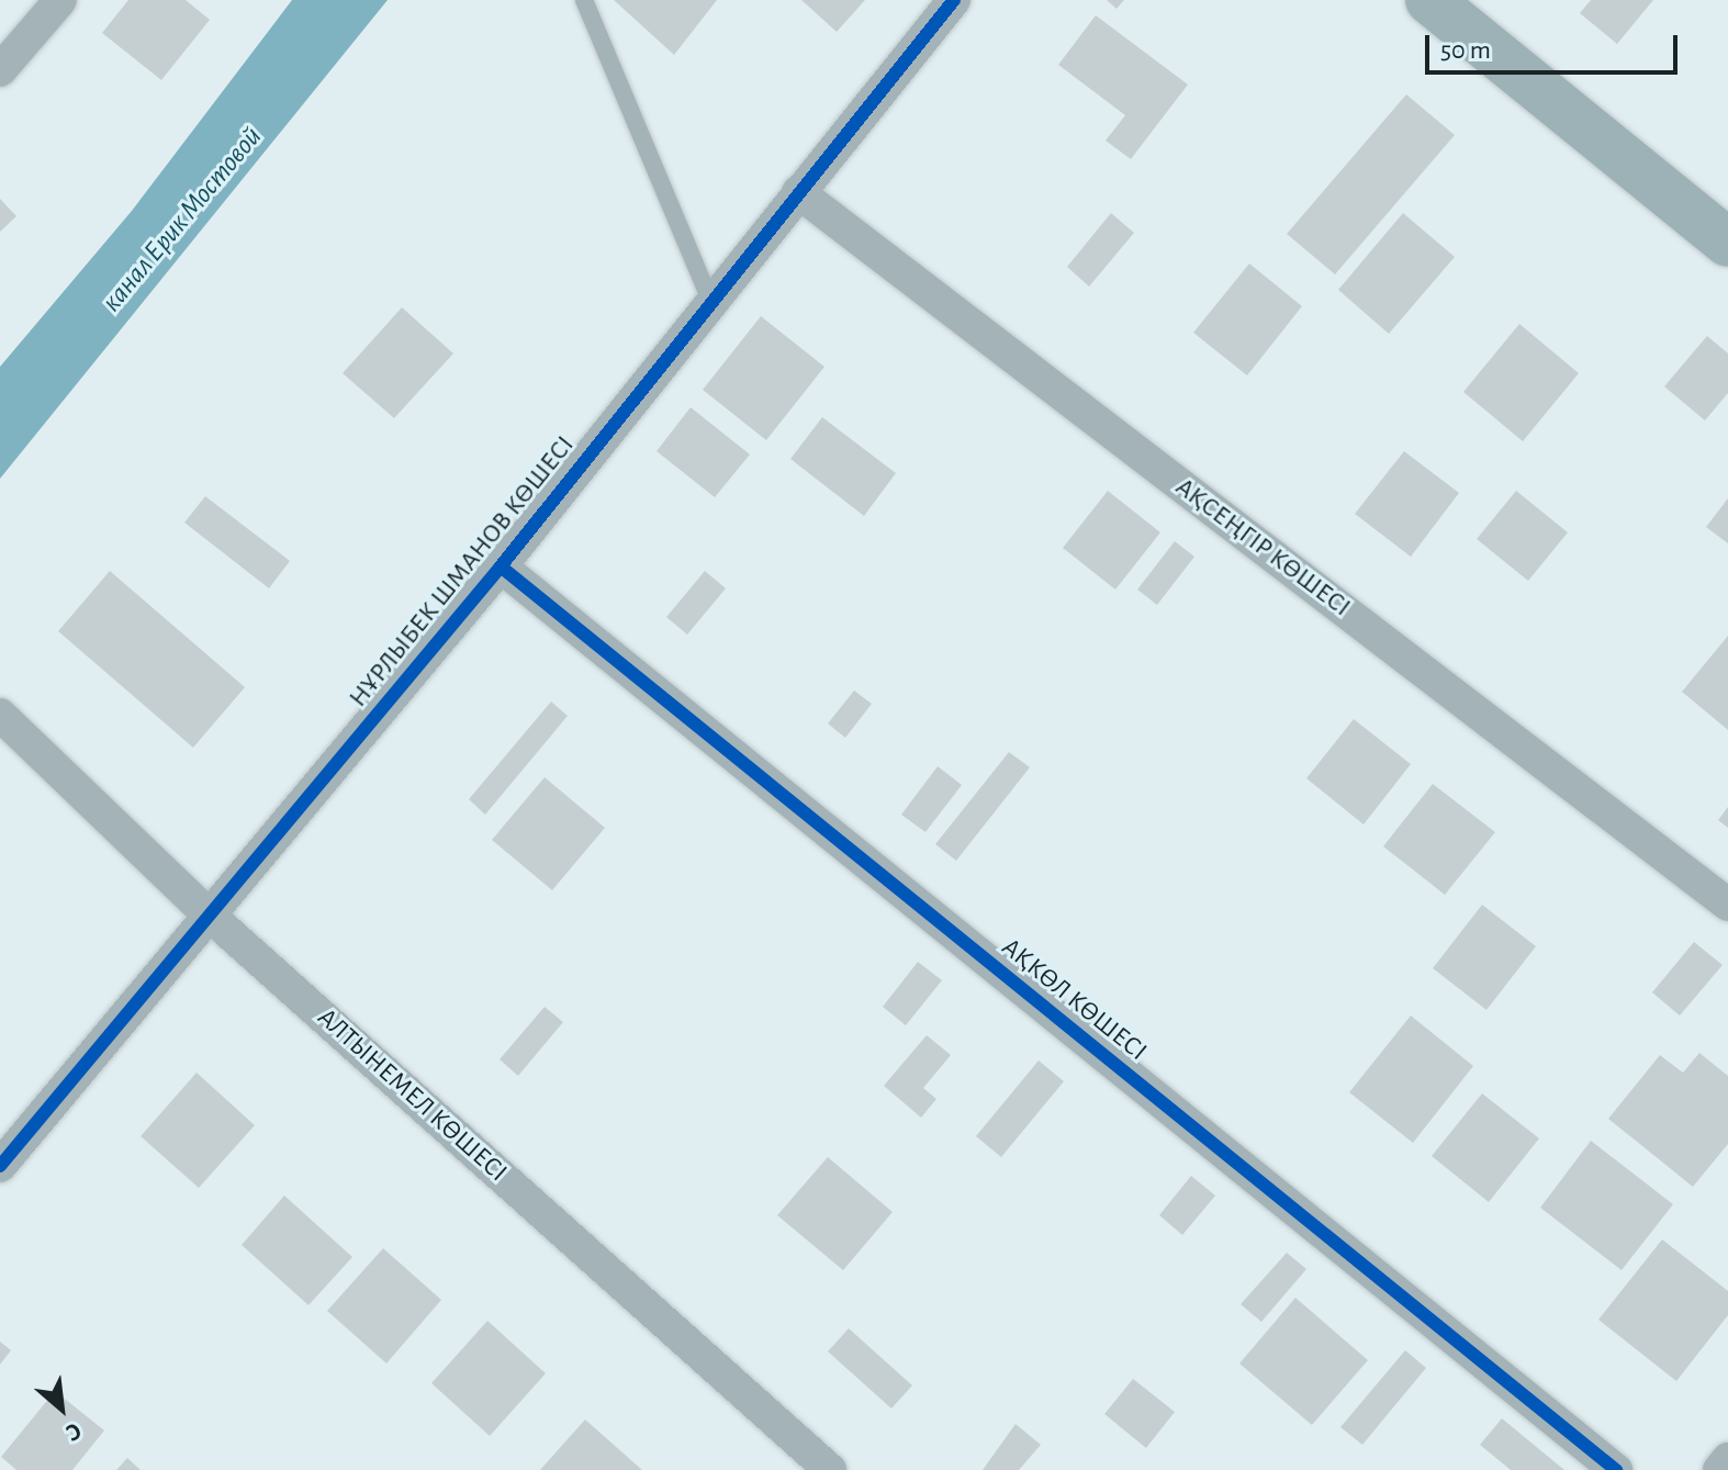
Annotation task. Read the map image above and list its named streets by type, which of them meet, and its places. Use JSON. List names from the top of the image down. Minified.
{"streets":{"street":["АҚСЕҢГІР КӨШЕСІ","НҰРЛЫБЕК ШМАНОВ КӨШЕСІ","АҚКӨЛ КӨШЕСІ","АЛТЫНЕМЕЛ КӨШЕСІ"]},"crossings":[["АҚСЕҢГІР КӨШЕСІ","НҰРЛЫБЕК ШМАНОВ КӨШЕСІ"],["НҰРЛЫБЕК ШМАНОВ КӨШЕСІ","АҚКӨЛ КӨШЕСІ"],["НҰРЛЫБЕК ШМАНОВ КӨШЕСІ","АЛТЫНЕМЕЛ КӨШЕСІ"]],"water":["канал Ерик Мостовой"],"scale_bar":"50 m","north":"bottom right"}
